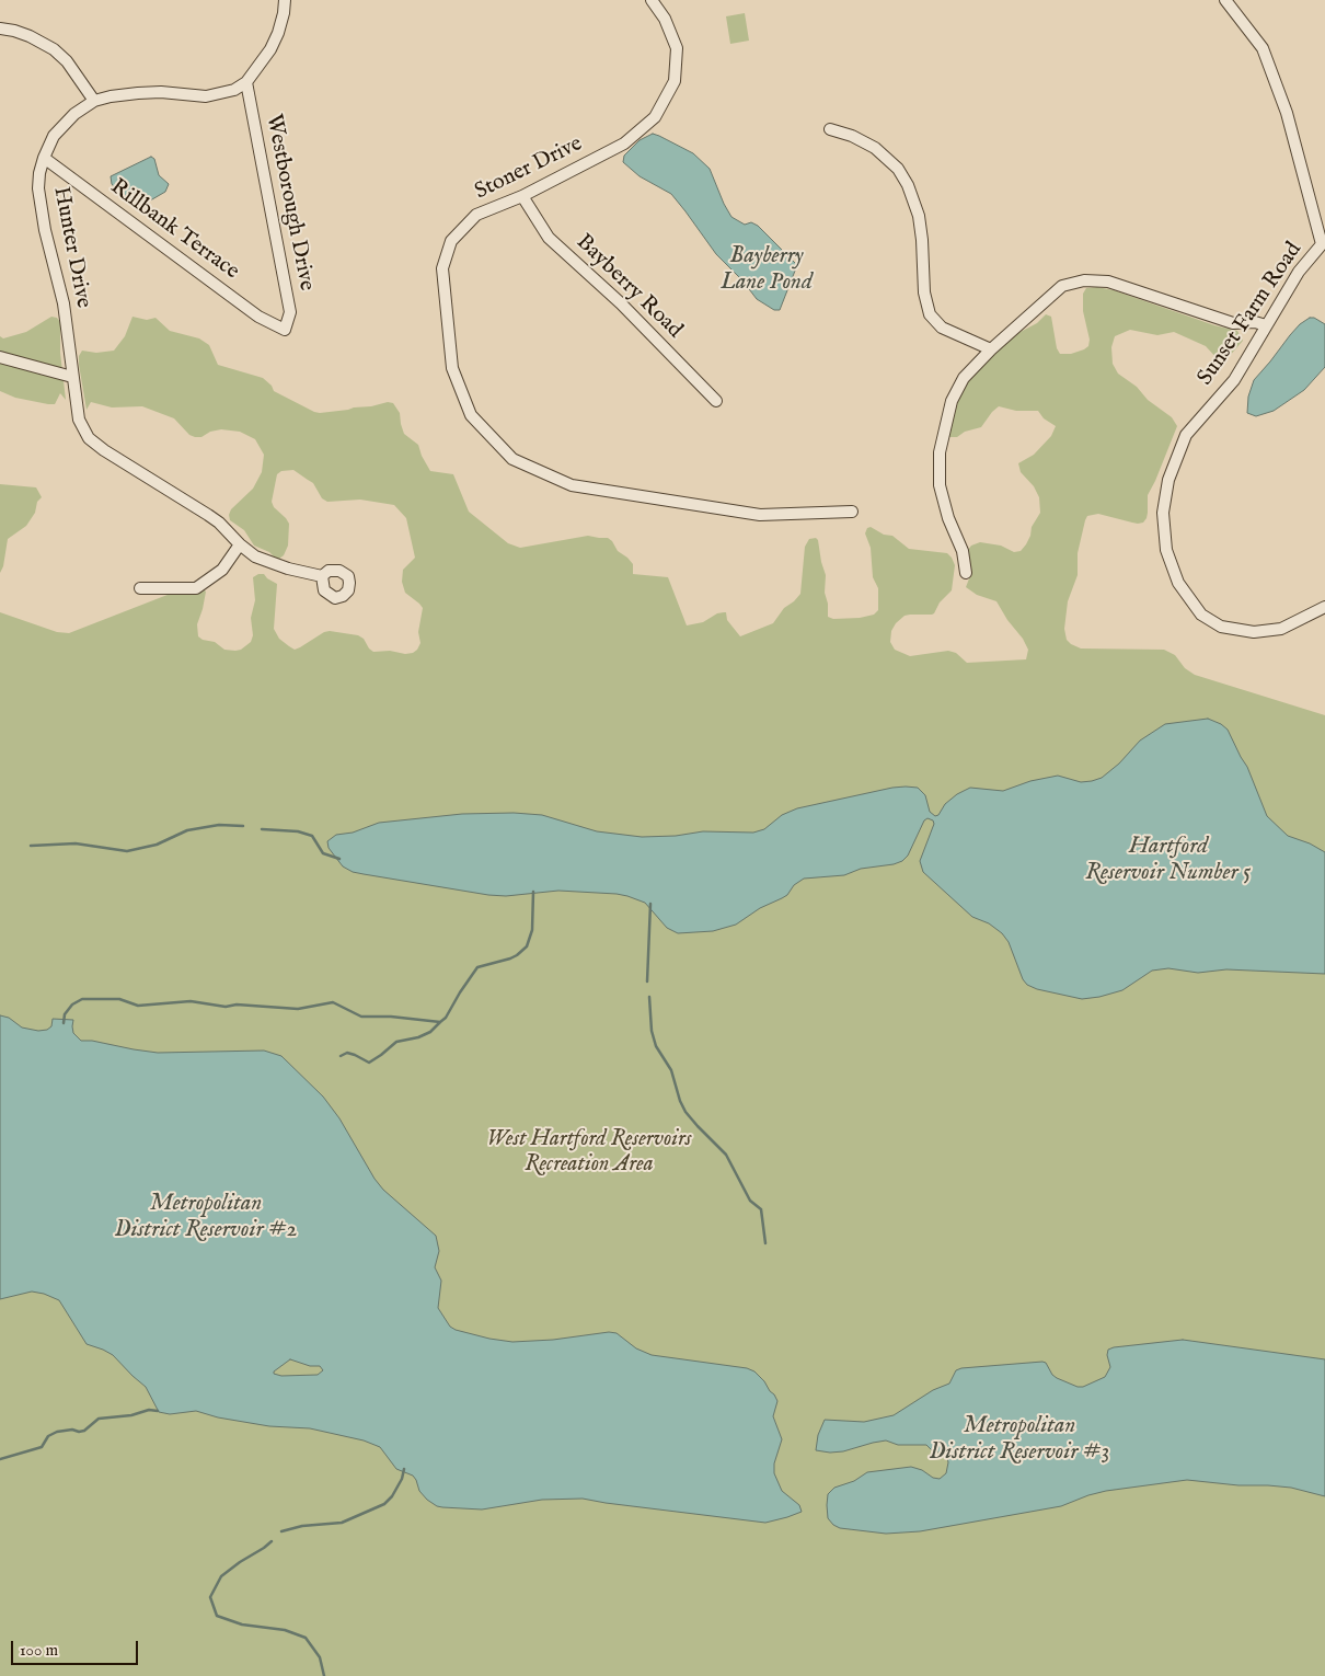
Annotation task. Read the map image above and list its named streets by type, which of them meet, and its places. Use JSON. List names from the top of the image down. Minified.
{"streets":{"street":["Stoner Drive","Westborough Drive","Rillbank Terrace","Hunter Drive","Bayberry Road","Sunset Farm Road"]},"crossings":[["Stoner Drive","Bayberry Road"],["Westborough Drive","Rillbank Terrace"],["Westborough Drive","Hunter Drive"],["Rillbank Terrace","Hunter Drive"]],"water":["Bayberry Lane Pond","Hartford Reservoir Number 5","Metropolitan District Reservoir #2","Metropolitan District Reservoir #3"],"parks":["West Hartford Reservoirs Recreation Area"],"scale_bar":"100 m"}
